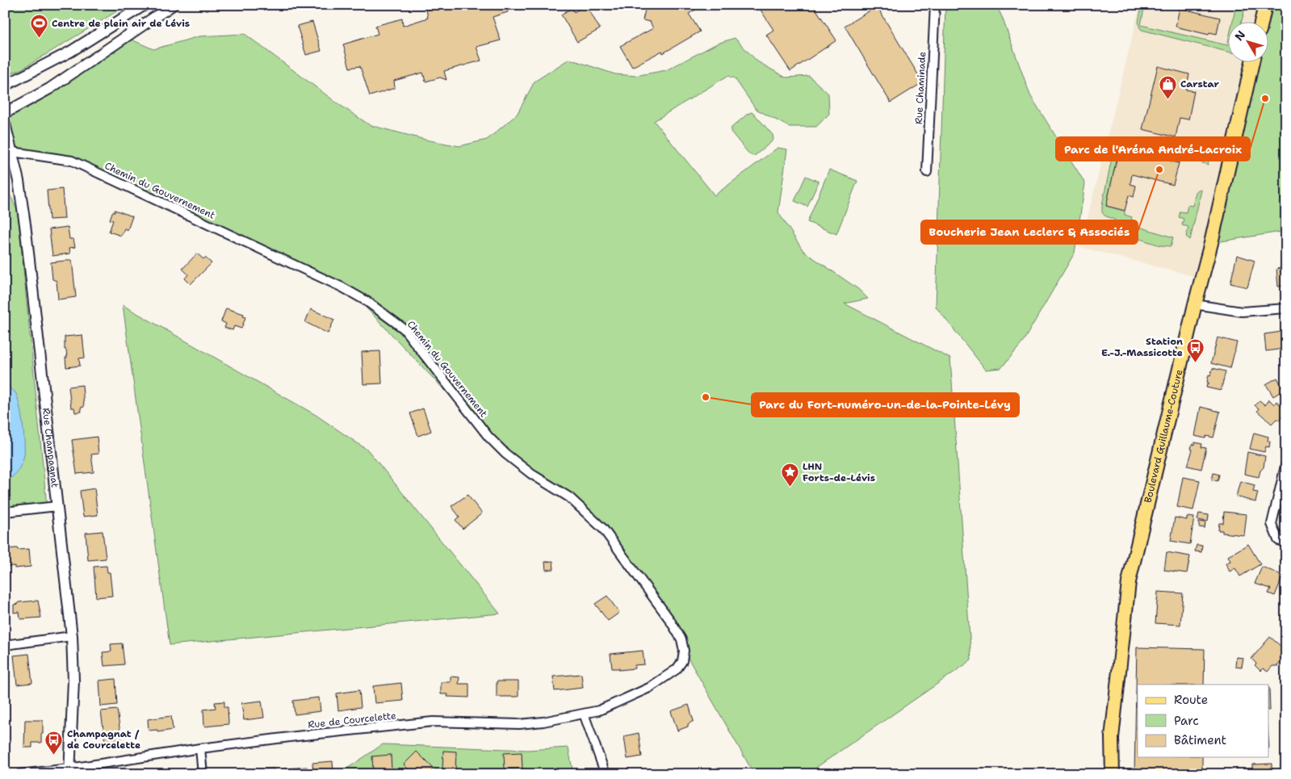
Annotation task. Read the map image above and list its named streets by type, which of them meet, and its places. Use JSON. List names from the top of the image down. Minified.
{"streets":{"main road":["Boulevard Guillaume-Couture"],"street":["Rue Chaminade","Chemin du Gouvernement","Rue Champagnat","Rue de Courcelette"]},"crossings":[["Chemin du Gouvernement","Rue Champagnat"],["Chemin du Gouvernement","Rue de Courcelette"],["Rue Champagnat","Rue de Courcelette"]],"places":{"sports":["Centre de plein air de Lévis"],"other":["Parc de l'Aréna André-Lacroix","Boucherie Jean Leclerc & Associés","Parc du Fort-numéro-un-de-la-Pointe-Lévy"],"shop":["Carstar"],"bus stop":["Station E.-J.-Massicotte","Champagnat / de Courcelette"],"place":["LHN Forts-de-Lévis"]},"legend":["Route","Parc","Bâtiment"],"north":"top left"}
